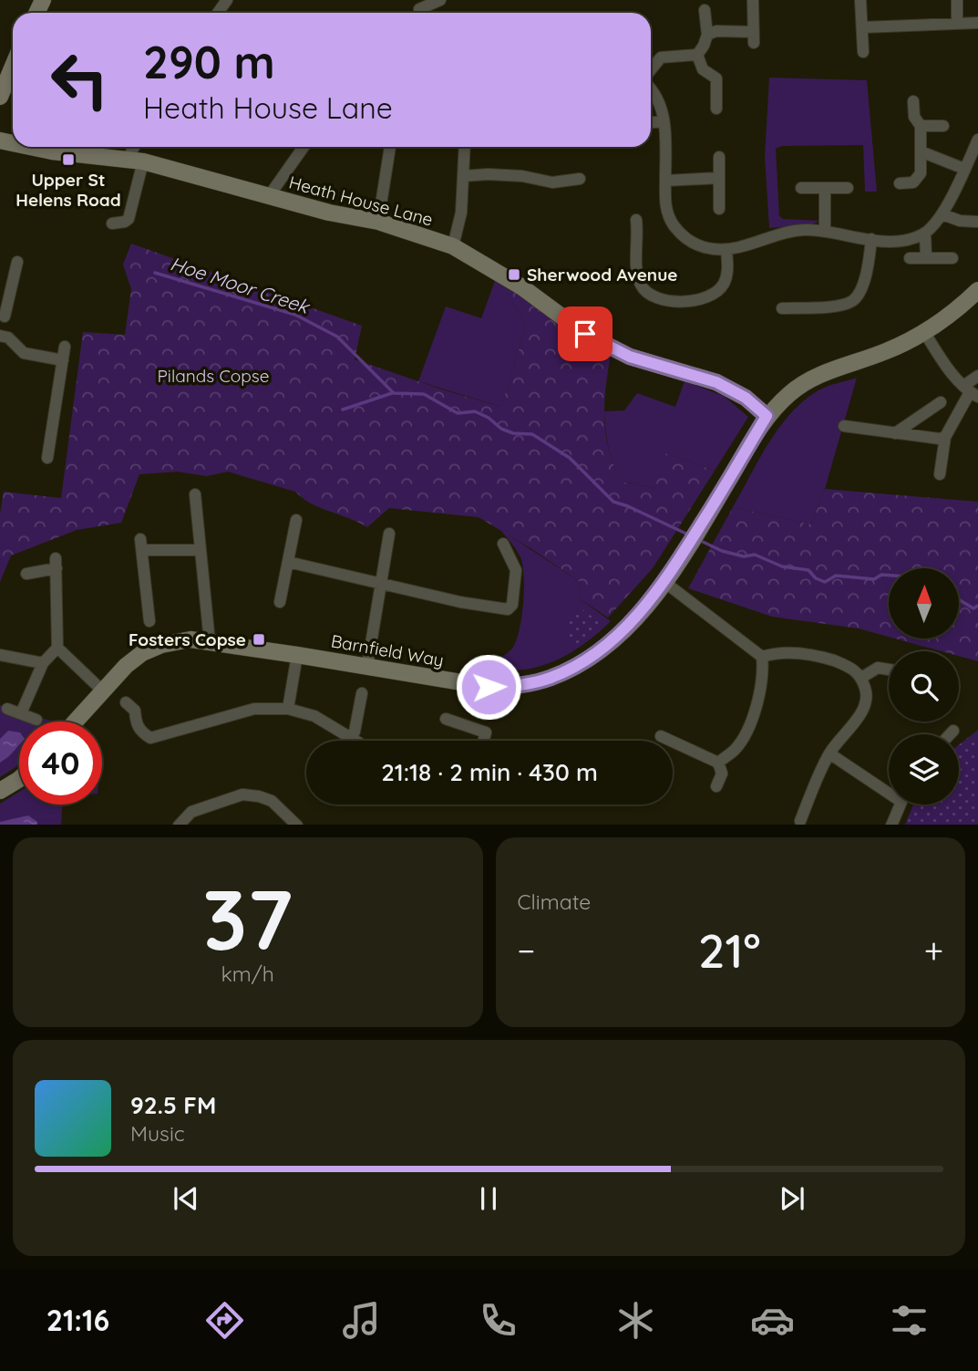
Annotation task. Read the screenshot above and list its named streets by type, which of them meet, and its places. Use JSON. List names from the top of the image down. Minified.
{"streets":{"street":["Heath House Lane","Barnfield Way"]},"crossings":[["Heath House Lane","Barnfield Way"]],"water":["Hoe Moor Creek"],"parks":["Pilands Copse"],"places":{"transit":["Upper St Helens Road","Sherwood Avenue","Fosters Copse"]},"north":"top","page":{"turn":["290 m","Heath House Lane"],"limit":"40","trip":"21:18 · 2 min · 430 m","tile":[["37","km/h"],"Climate"],"heat":["−","21°","+"],"song":["92.5 FM","Music"],"tabs":"21:16"}}
